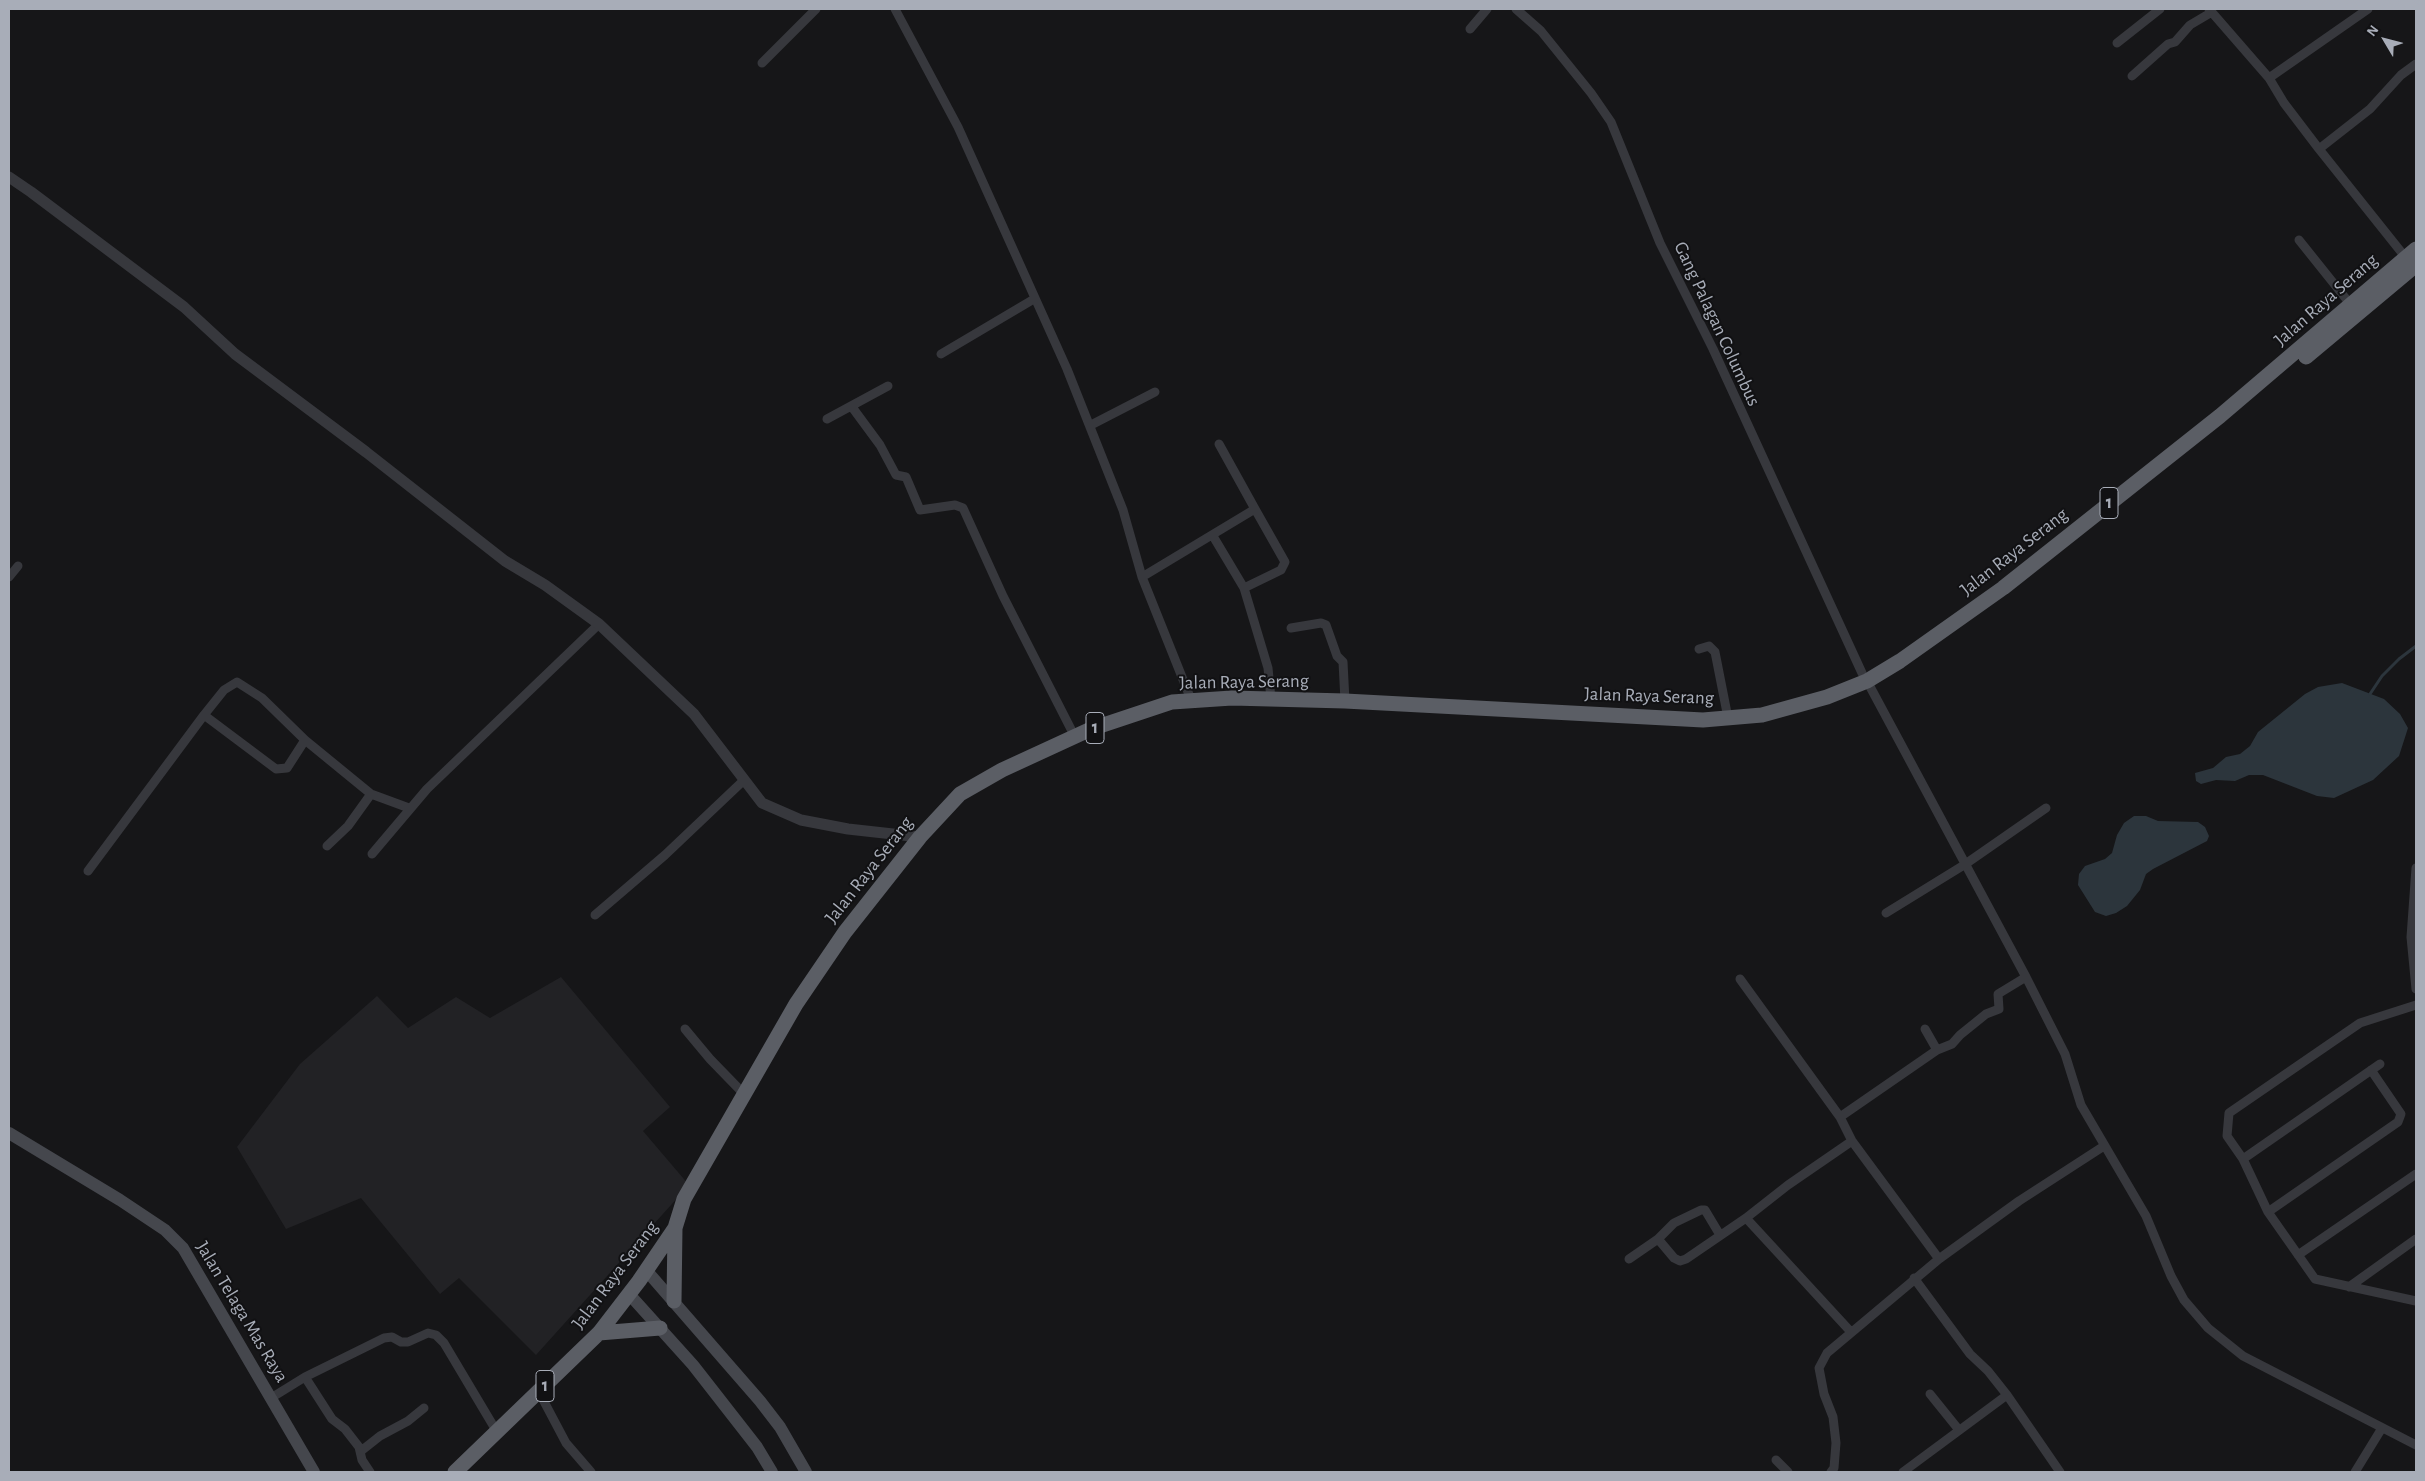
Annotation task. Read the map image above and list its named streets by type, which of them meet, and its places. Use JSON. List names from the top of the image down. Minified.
{"streets":{"highway":["Jalan Raya Serang","1"],"main road":["Jalan Telaga Mas Raya"],"street":["Gang Palagan Columbus"]},"crossings":[["Jalan Raya Serang","Gang Palagan Columbus"]],"north":"top left"}
